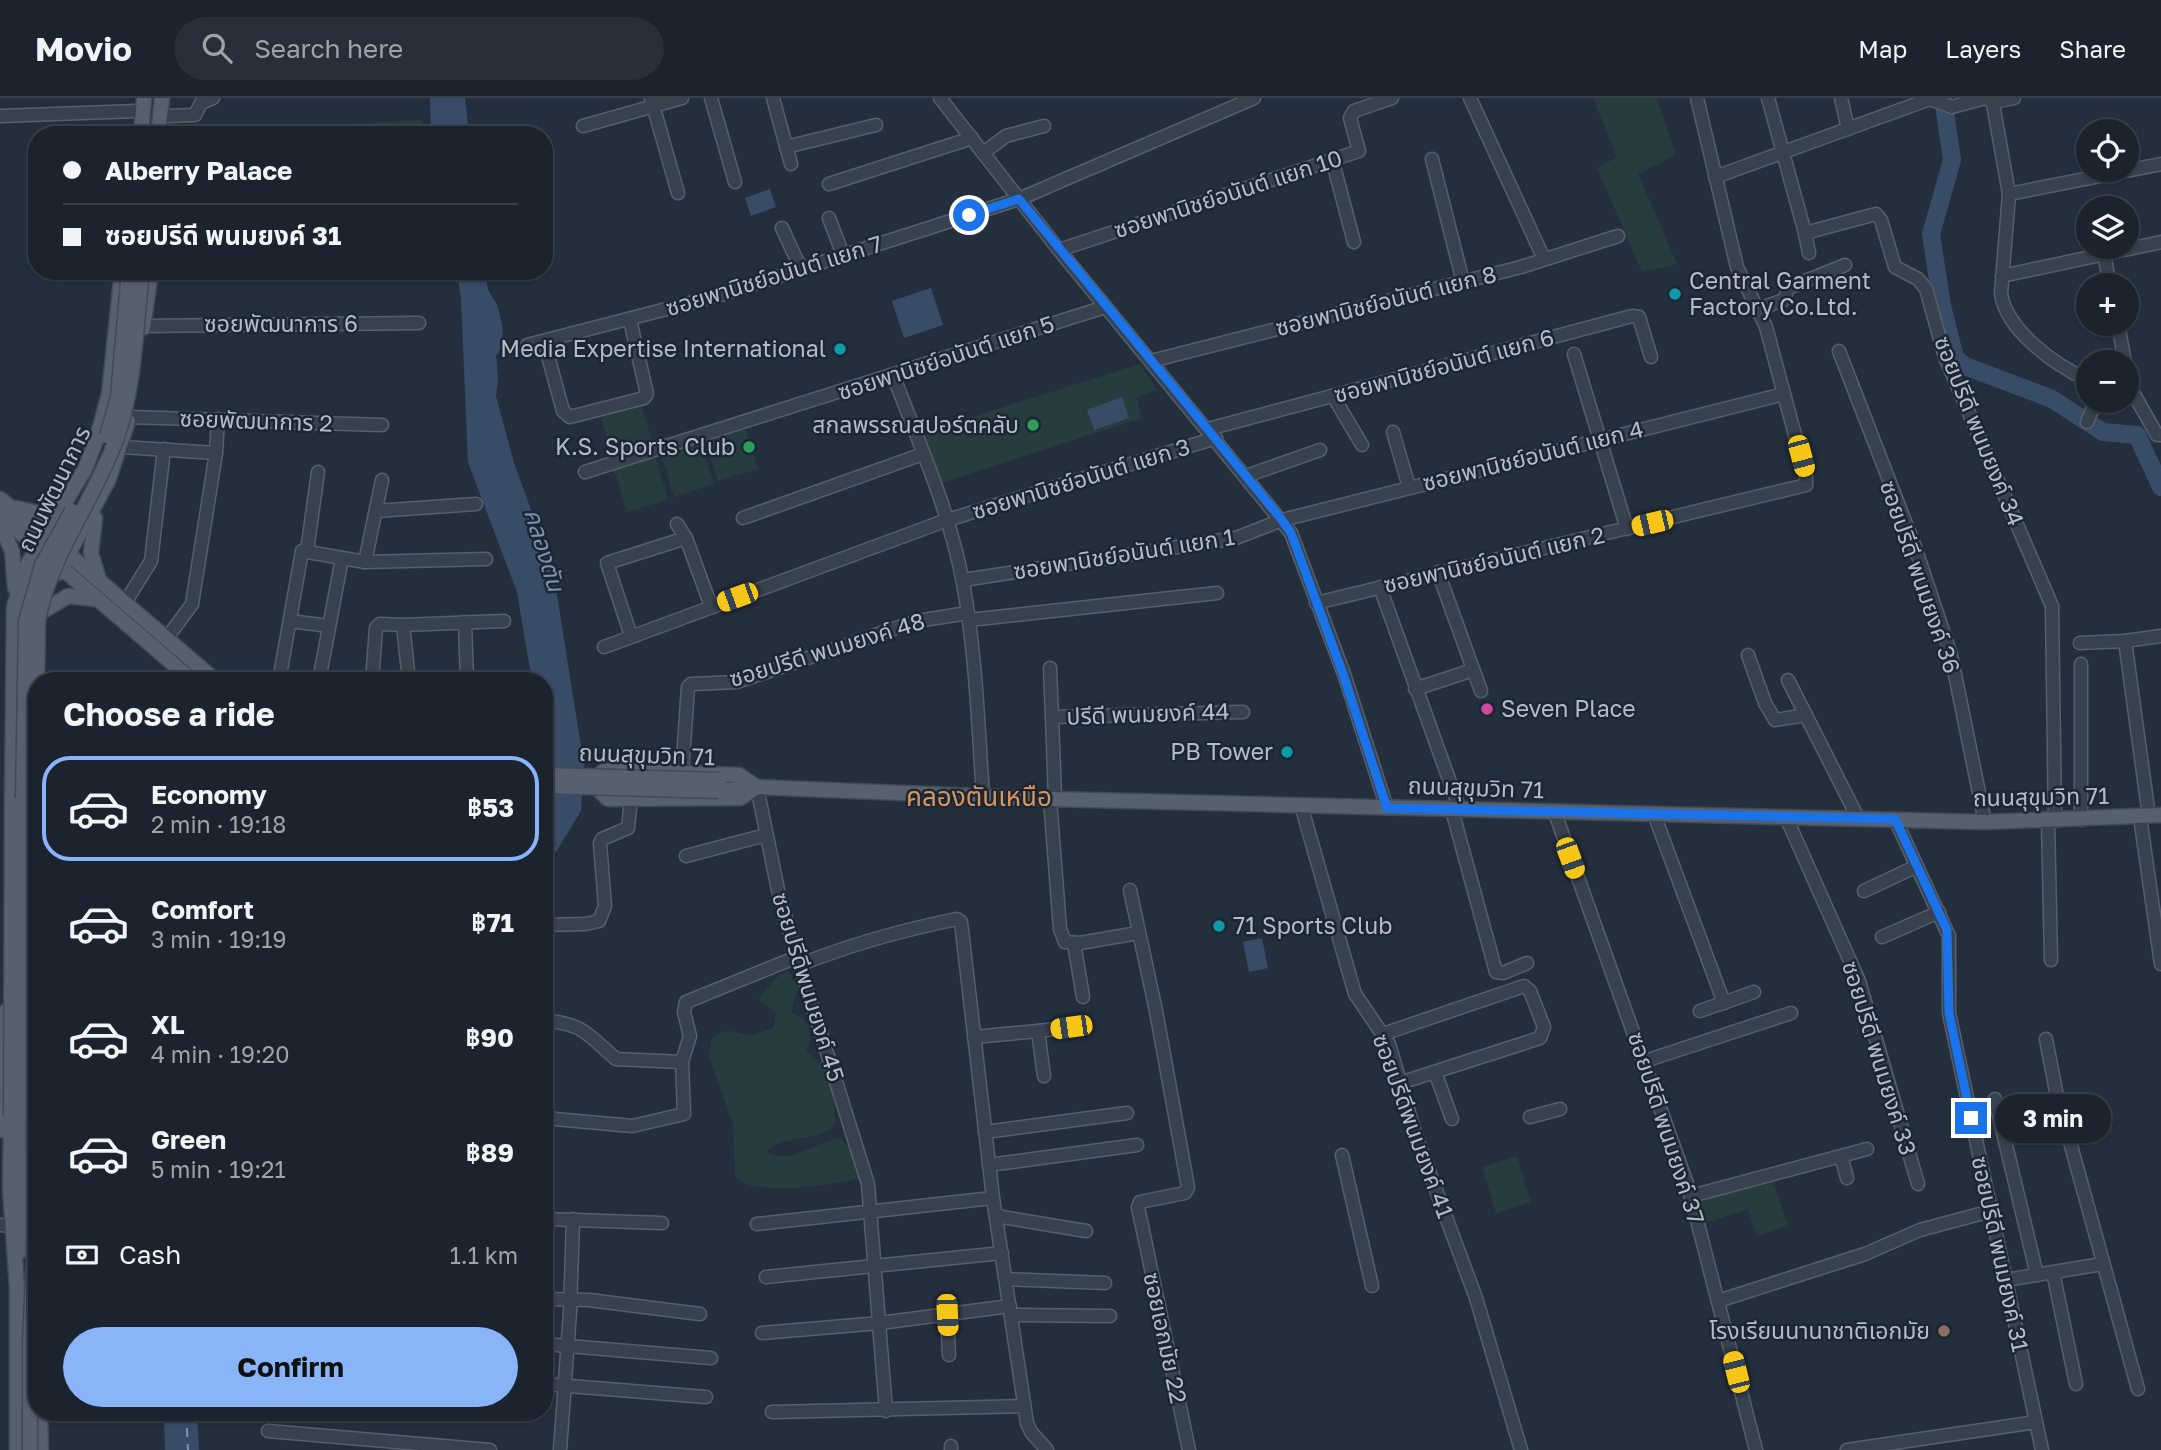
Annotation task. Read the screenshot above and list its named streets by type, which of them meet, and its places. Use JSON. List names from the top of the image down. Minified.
{"streets":{"main road":["ถนนพัฒนาการ","ถนนสุขุมวิท 71"],"street":["ซอยพานิชย์อนันต์ แยก 10","ซอยพานิชย์อนันต์ แยก 7","ซอยพานิชย์อนันต์ แยก 8","ซอยพัฒนาการ 6","ซอยพานิชย์อนันต์ แยก 5","ซอยพานิชย์อนันต์ แยก 6","ซอยพัฒนาการ 2","ซอยปรีดี พนมยงค์ 34","ซอยพานิชย์อนันต์ แยก 4","ซอยพานิชย์อนันต์ แยก 3","ซอยพานิชย์อนันต์ แยก 1","ซอยพานิชย์อนันต์ แยก 2","ซอยปรีดี พนมยงค์ 36","ซอยปรีดี พนมยงค์ 48","ปรีดี พนมยงค์ 44","ซอยปรีดีพนมยงค์ 45","ซอยปรีดี พนมยงค์ 33","ซอยปรีดีพนมยงค์ 41","ซอยปรีดี พนมยงค์ 37","ซอยปรีดี พนมยงค์ 31","ซอยเอกมัย 22"]},"crossings":[["ซอยพัฒนาการ 6","ถนนพัฒนาการ"],["ซอยพานิชย์อนันต์ แยก 6","ซอยพานิชย์อนันต์ แยก 3"],["ซอยพัฒนาการ 2","ถนนพัฒนาการ"],["ซอยปรีดี พนมยงค์ 34","ถนนสุขุมวิท 71"],["ซอยพานิชย์อนันต์ แยก 4","ซอยพานิชย์อนันต์ แยก 1"],["ซอยพานิชย์อนันต์ แยก 4","ซอยพานิชย์อนันต์ แยก 2"],["ซอยปรีดี พนมยงค์ 36","ถนนสุขุมวิท 71"],["ปรีดี พนมยงค์ 44","ถนนสุขุมวิท 71"],["ถนนสุขุมวิท 71","ซอยปรีดีพนมยงค์ 45"],["ถนนสุขุมวิท 71","ซอยปรีดี พนมยงค์ 33"],["ถนนสุขุมวิท 71","ซอยปรีดีพนมยงค์ 41"],["ถนนสุขุมวิท 71","ซอยปรีดี พนมยงค์ 37"],["ถนนสุขุมวิท 71","ซอยปรีดี พนมยงค์ 31"]],"districts":["คลองตันเหนือ"],"water":["คลองตัน"],"places":["Central Garment Factory Co.Ltd.","Media Expertise International","สกลพรรณสปอร์ตคลับ","K.S. Sports Club","Seven Place","PB Tower","71 Sports Club","โรงเรียนนานาชาติเอกมัย"],"page":{"header":"Movio","search":"Search here","nav":["Map","Layers","Share"],"map_buttons":["+","−"],"banner":["Alberry Palace","ซอยปรีดี พนมยงค์ 31"],"heading":"Choose a ride","list":[{"name":"Economy","note":"2 min · 19:18","value":"฿53"},{"name":"Comfort","note":"3 min · 19:19","value":"฿71"},{"name":"XL","note":"4 min · 19:20","value":"฿90"},{"name":"Green","note":"5 min · 19:21","value":"฿89"}],"bubble":"3 min","pay":["Cash","1.1 km"],"buttons":"Confirm"}}
